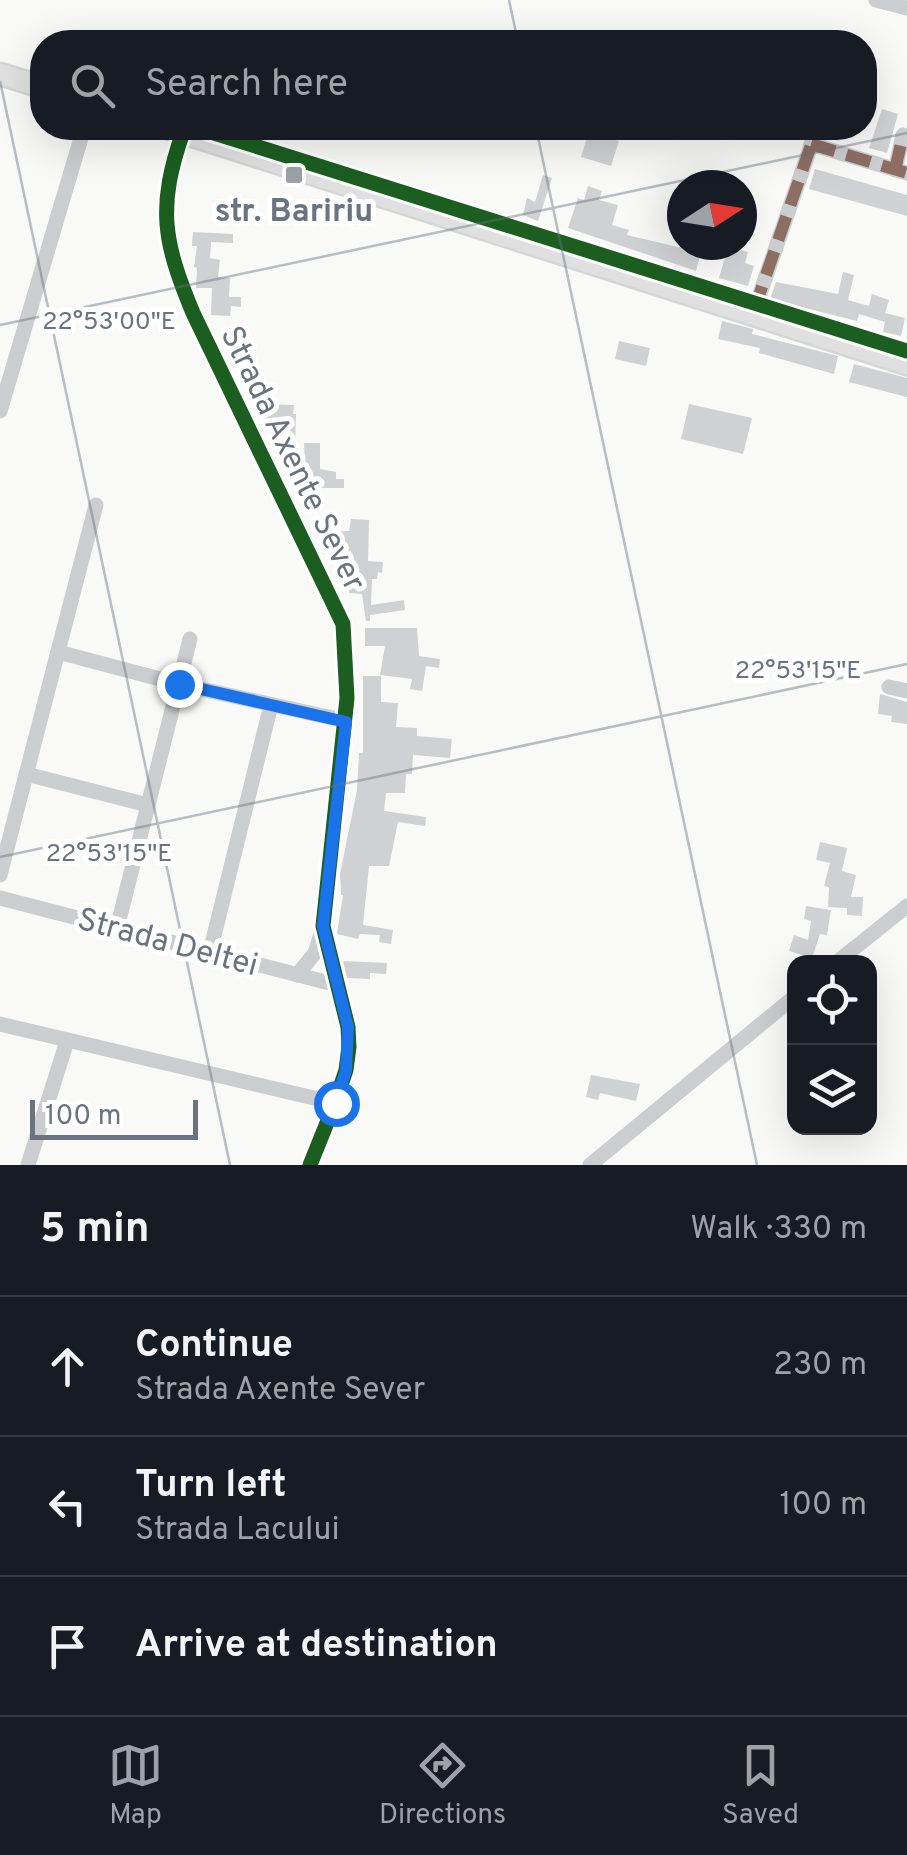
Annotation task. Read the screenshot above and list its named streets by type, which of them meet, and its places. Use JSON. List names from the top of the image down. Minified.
{"streets":{"street":["Strada Axente Sever","Strada Deltei"]},"crossings":[["Strada Axente Sever","Strada Deltei"]],"places":{"transit":["str. Baririu"]},"scale_bar":"100 m","north":"right","page":{"search":"Search here","scale":"100 m","heading":["5 min","Walk · 330 m"],"list":[["Continue","Strada Axente Sever","230 m"],["Turn left","Strada Lacului","100 m"],"Arrive at destination"],"nav":["Map","Directions","Saved"]},"coordinates":["22°53'00\"E","22°53'15\"E"]}
